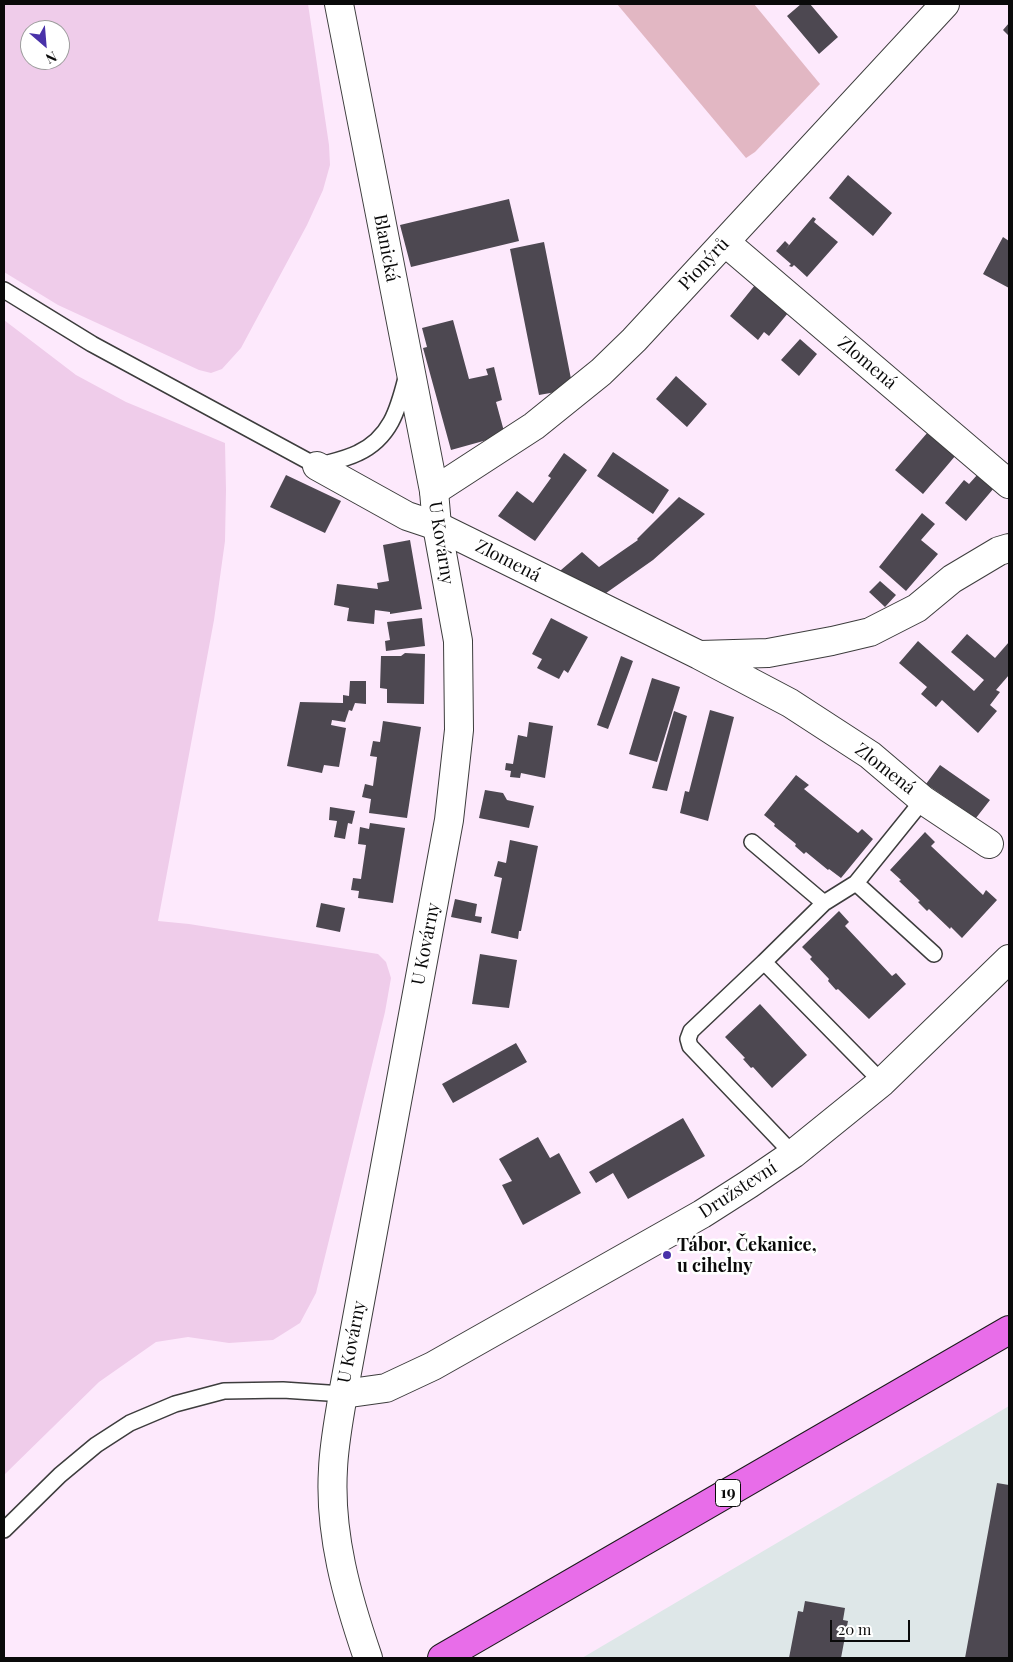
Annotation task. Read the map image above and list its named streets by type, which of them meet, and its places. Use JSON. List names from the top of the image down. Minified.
{"streets":{"main road":["19"],"street":["Blanická","Pionýrů","Zlomená","U Kovárny","Družstevní"]},"crossings":[["Blanická","Pionýrů"],["Blanická","U Kovárny"],["Pionýrů","Zlomená"],["Pionýrů","U Kovárny"],["Zlomená","U Kovárny"],["U Kovárny","Družstevní"]],"places":["Tábor, Čekanice, u cihelny"],"scale_bar":"20 m","north":"bottom right"}
